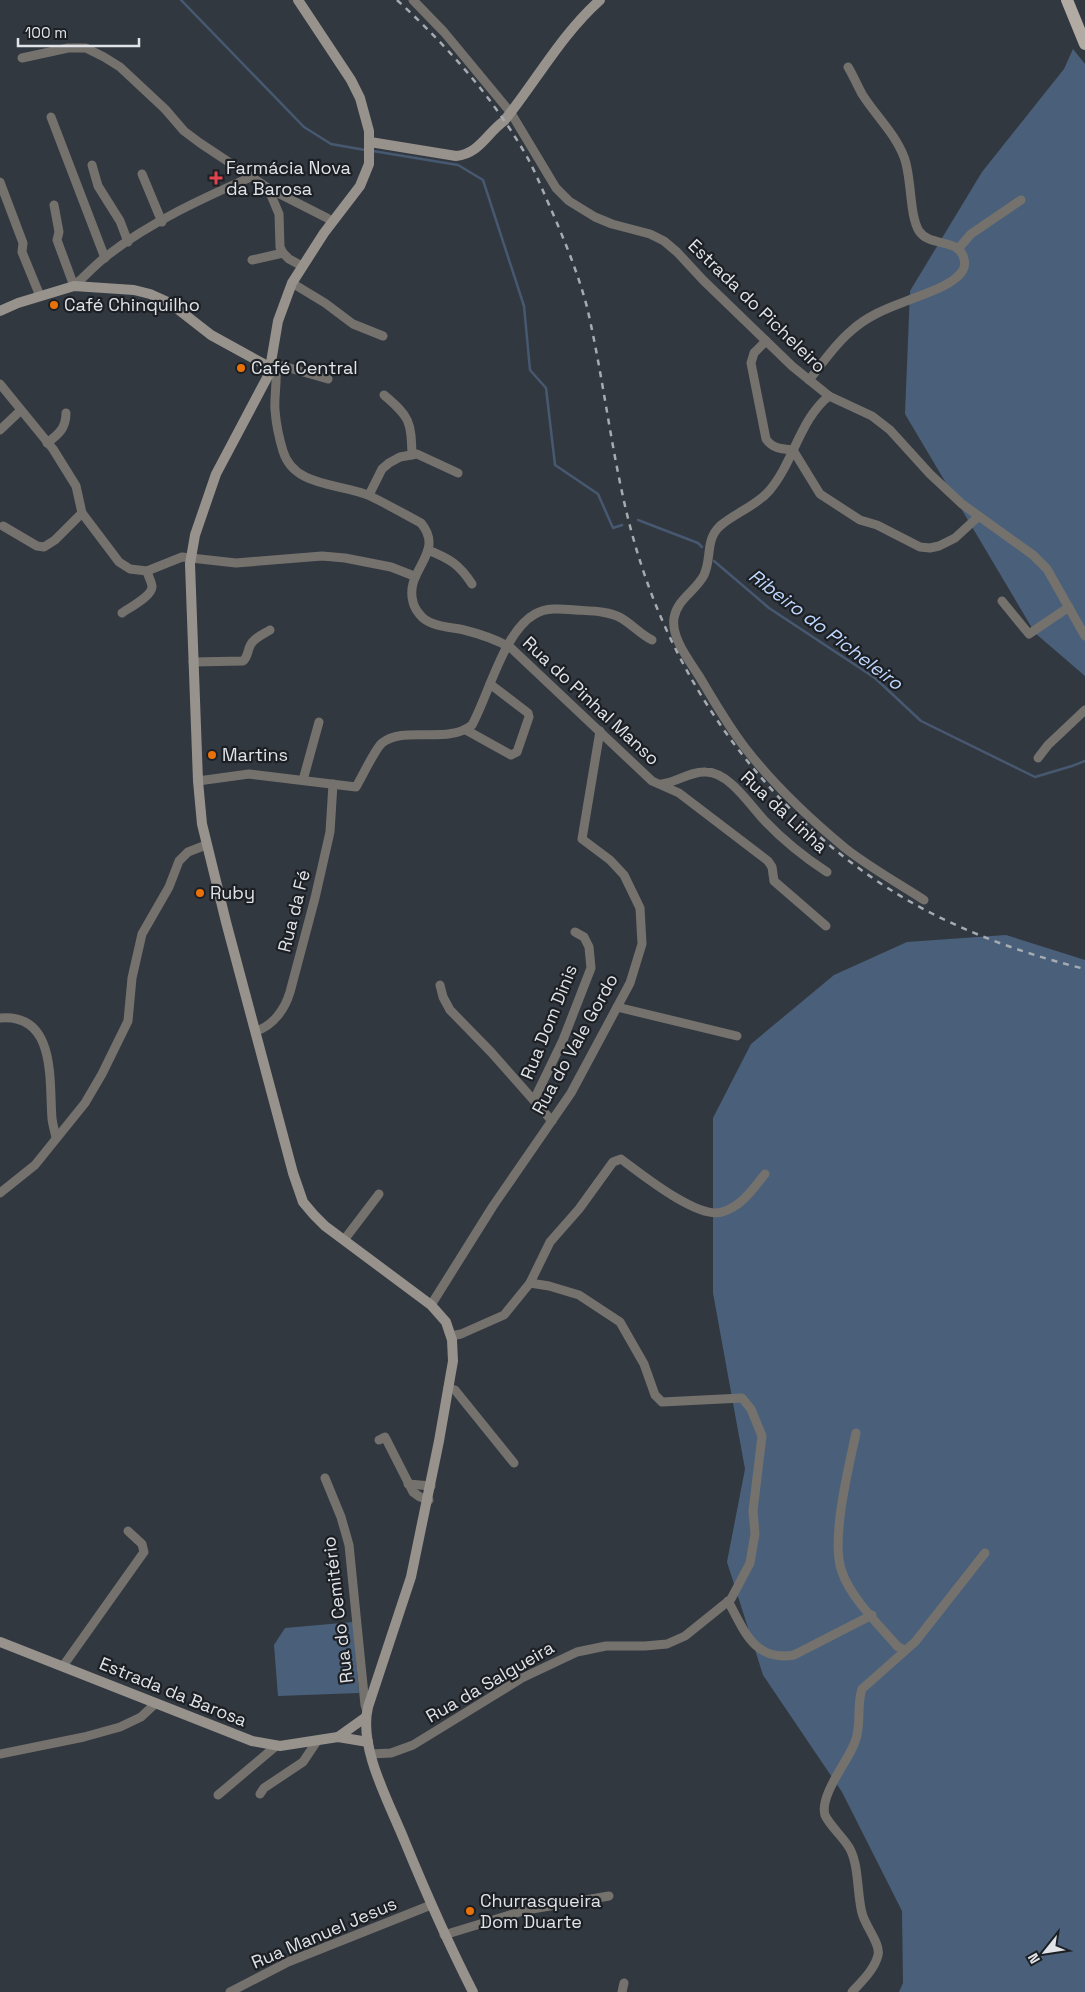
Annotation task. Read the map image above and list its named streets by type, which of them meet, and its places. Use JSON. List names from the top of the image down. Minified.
{"streets":{"main road":["Estrada da Barosa"],"street":["Estrada do Picheleiro","Rua do Pinhal Manso","Rua da Linha","Rua da Fé","Rua Dom Dinis","Rua do Vale Gordo","Rua do Cemitério","Rua da Salgueira","Rua Manuel Jesus"]},"crossings":[["Rua do Pinhal Manso","Rua da Linha"],["Rua do Pinhal Manso","Rua do Vale Gordo"],["Rua do Cemitério","Estrada da Barosa"]],"water":["Ribeiro do Picheleiro"],"places":{"health":["Farmácia Nova da Barosa"],"other":["Café Chinquilho","Café Central","Martins","Ruby","Churrasqueira Dom Duarte"]},"scale_bar":"100 m","north":"bottom left"}
